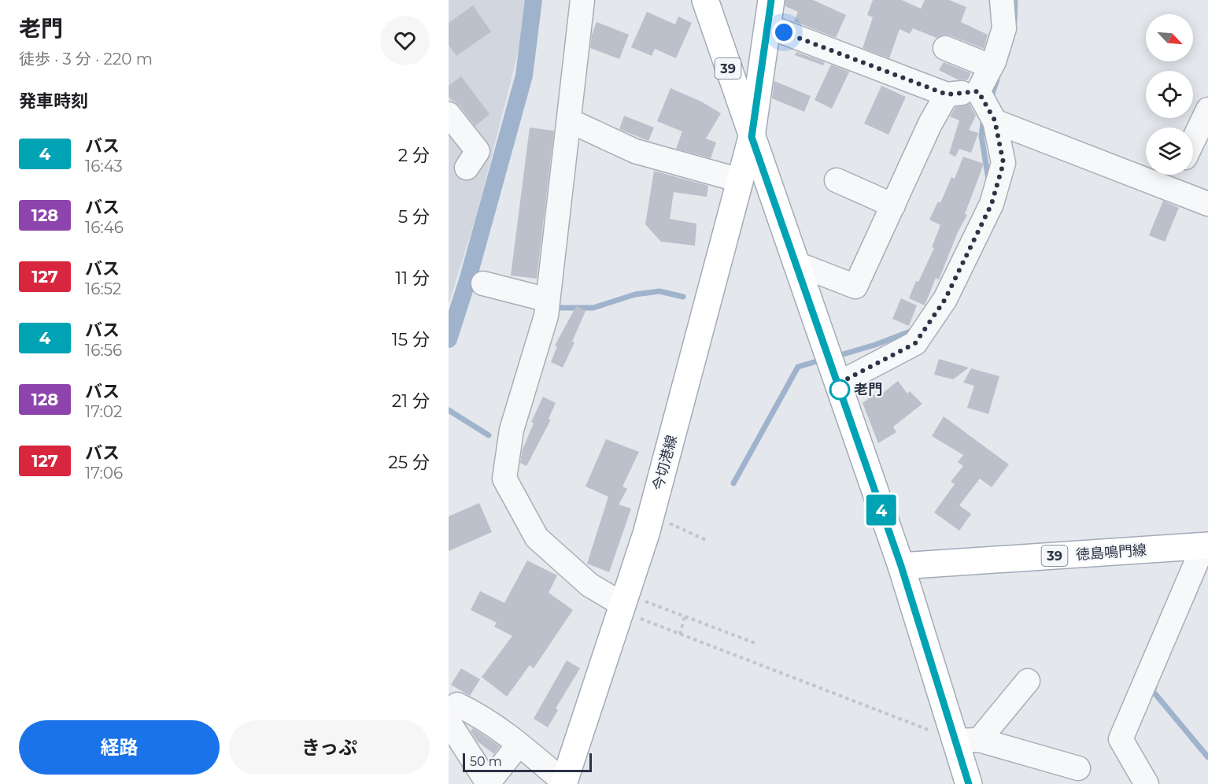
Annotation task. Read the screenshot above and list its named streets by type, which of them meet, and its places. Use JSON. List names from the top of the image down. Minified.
{"streets":{"main road":["39","今切港線","徳島鳴門線"]},"crossings":[["39","今切港線"]],"places":["老門"],"lines":["bus line 4"],"scale_bar":"50 m","north":"bottom right","page":{"heading":[["老門","徒歩 · 3 分 · 220 m"],"発車時刻"],"on_map":"4","list":[{"mark":"4","name":"バス","note":"16:43","value":"2 分"},{"mark":"128","name":"バス","note":"16:46","value":"5 分"},{"mark":"127","name":"バス","note":"16:52","value":"11 分"},{"mark":"4","name":"バス","note":"16:56","value":"15 分"},{"mark":"128","name":"バス","note":"17:02","value":"21 分"},{"mark":"127","name":"バス","note":"17:06","value":"25 分"}],"buttons":["経路","きっぷ"],"scale":"50 m"}}
